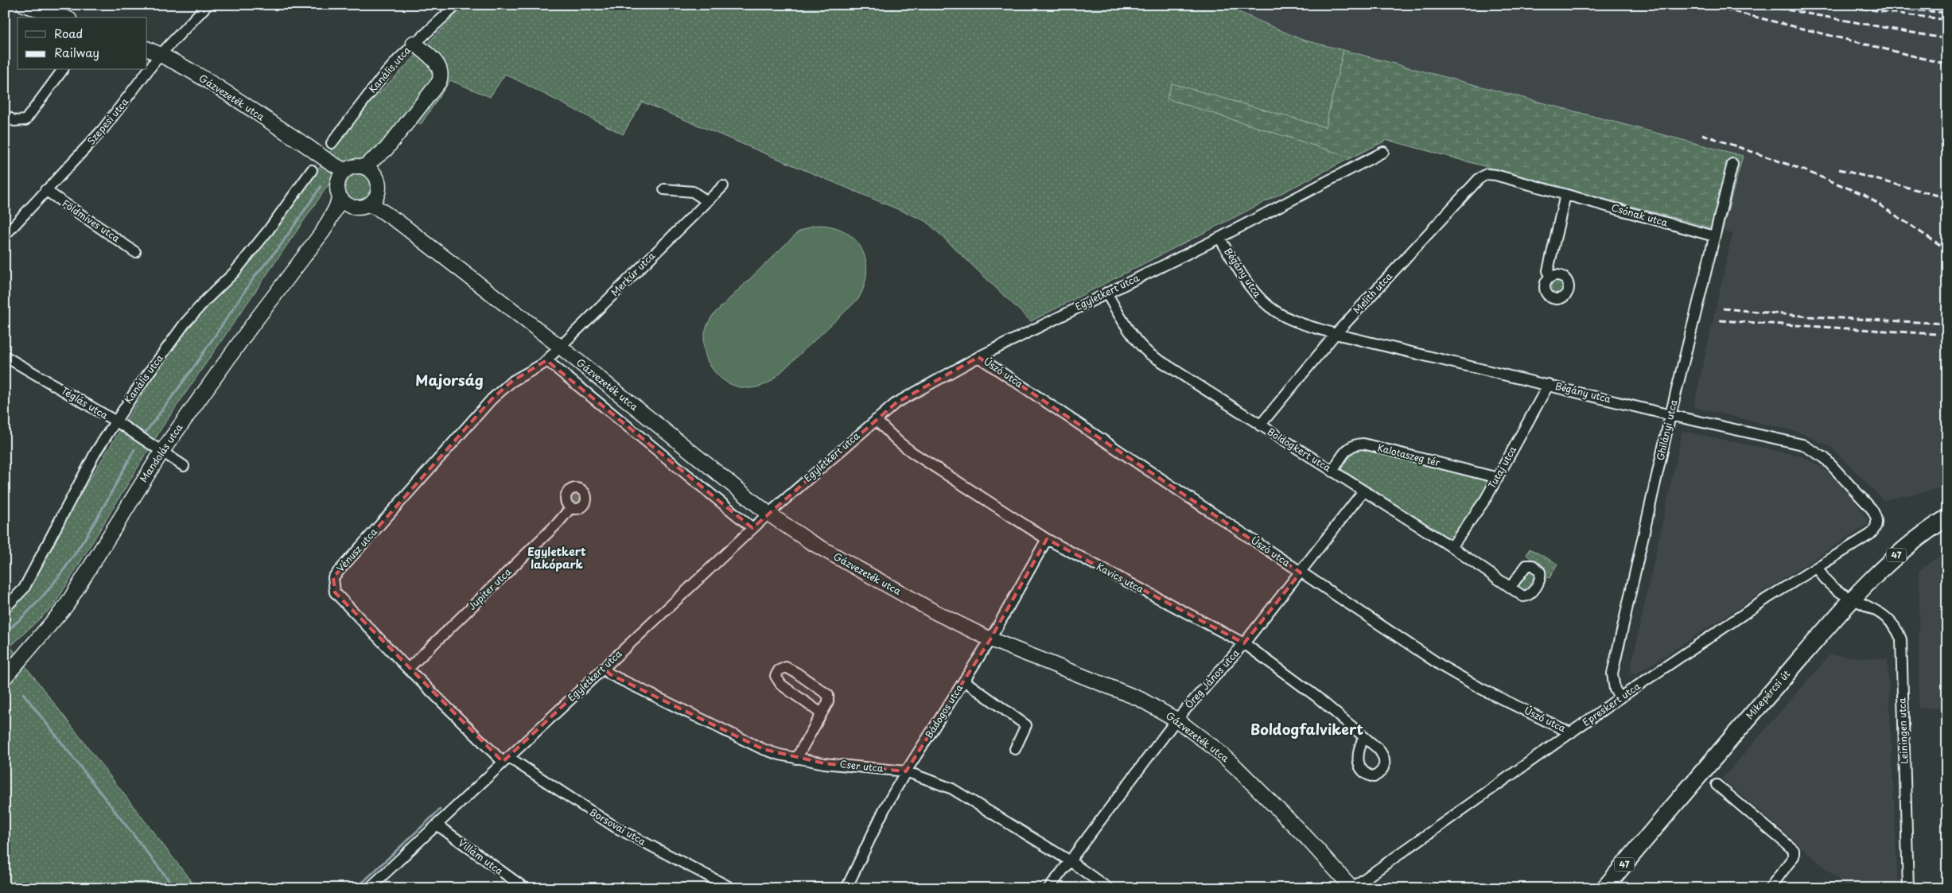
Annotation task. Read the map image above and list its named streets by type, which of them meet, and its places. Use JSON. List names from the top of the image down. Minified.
{"streets":{"main road":["47","Mikepércsi út"],"street":["Kanális utca","Gázvezeték utca","Szepesi utca","Csónak utca","Földmíves utca","Bégány utca","Merkúr utca","Egyletkert utca","Melith utca","Úszó utca","Téglás utca","Ghilányi utca","Boldogkert utca","Mandolás utca","Kalotaszeg tér","Tutaj utca","Vénusz utca","Kavics utca","Jupiter utca","Öreg János utca","Epreskert utca","Bádogos utca","Leiningen utca","Cser utca","Borsovai utca","Villám utca"]},"crossings":[["Kanális utca","Téglás utca"],["Gázvezeték utca","Szepesi utca"],["Gázvezeték utca","Merkúr utca"],["Gázvezeték utca","Egyletkert utca"],["Gázvezeték utca","Mandolás utca"],["Gázvezeték utca","Vénusz utca"],["Gázvezeték utca","Öreg János utca"],["Gázvezeték utca","Epreskert utca"],["Gázvezeték utca","Bádogos utca"],["Szepesi utca","Földmíves utca"],["Csónak utca","Melith utca"],["Csónak utca","Ghilányi utca"],["Bégány utca","Egyletkert utca"],["Bégány utca","Melith utca"],["Bégány utca","Ghilányi utca"],["Bégány utca","Tutaj utca"],["Bégány utca","Epreskert utca"],["Merkúr utca","Vénusz utca"],["Egyletkert utca","Úszó utca"],["Egyletkert utca","Boldogkert utca"],["Egyletkert utca","Vénusz utca"],["Egyletkert utca","Kavics utca"],["Egyletkert utca","Cser utca"],["Egyletkert utca","Borsovai utca"],["Egyletkert utca","Villám utca"],["Melith utca","Boldogkert utca"],["Úszó utca","Öreg János utca"],["Úszó utca","Epreskert utca"],["Téglás utca","Mandolás utca"],["Ghilányi utca","Epreskert utca"],["Boldogkert utca","Kalotaszeg tér"],["Boldogkert utca","Tutaj utca"],["Boldogkert utca","Öreg János utca"],["Kalotaszeg tér","Tutaj utca"],["Vénusz utca","Jupiter utca"],["Vénusz utca","Borsovai utca"],["Kavics utca","Öreg János utca"],["Kavics utca","Bádogos utca"],["Öreg János utca","Cser utca"],["Mikepércsi út","Leiningen utca"],["Bádogos utca","Cser utca"]],"districts":["Majorság","Egyletkert lakópark","Boldogfalvikert"],"legend":["Road","Railway"]}
